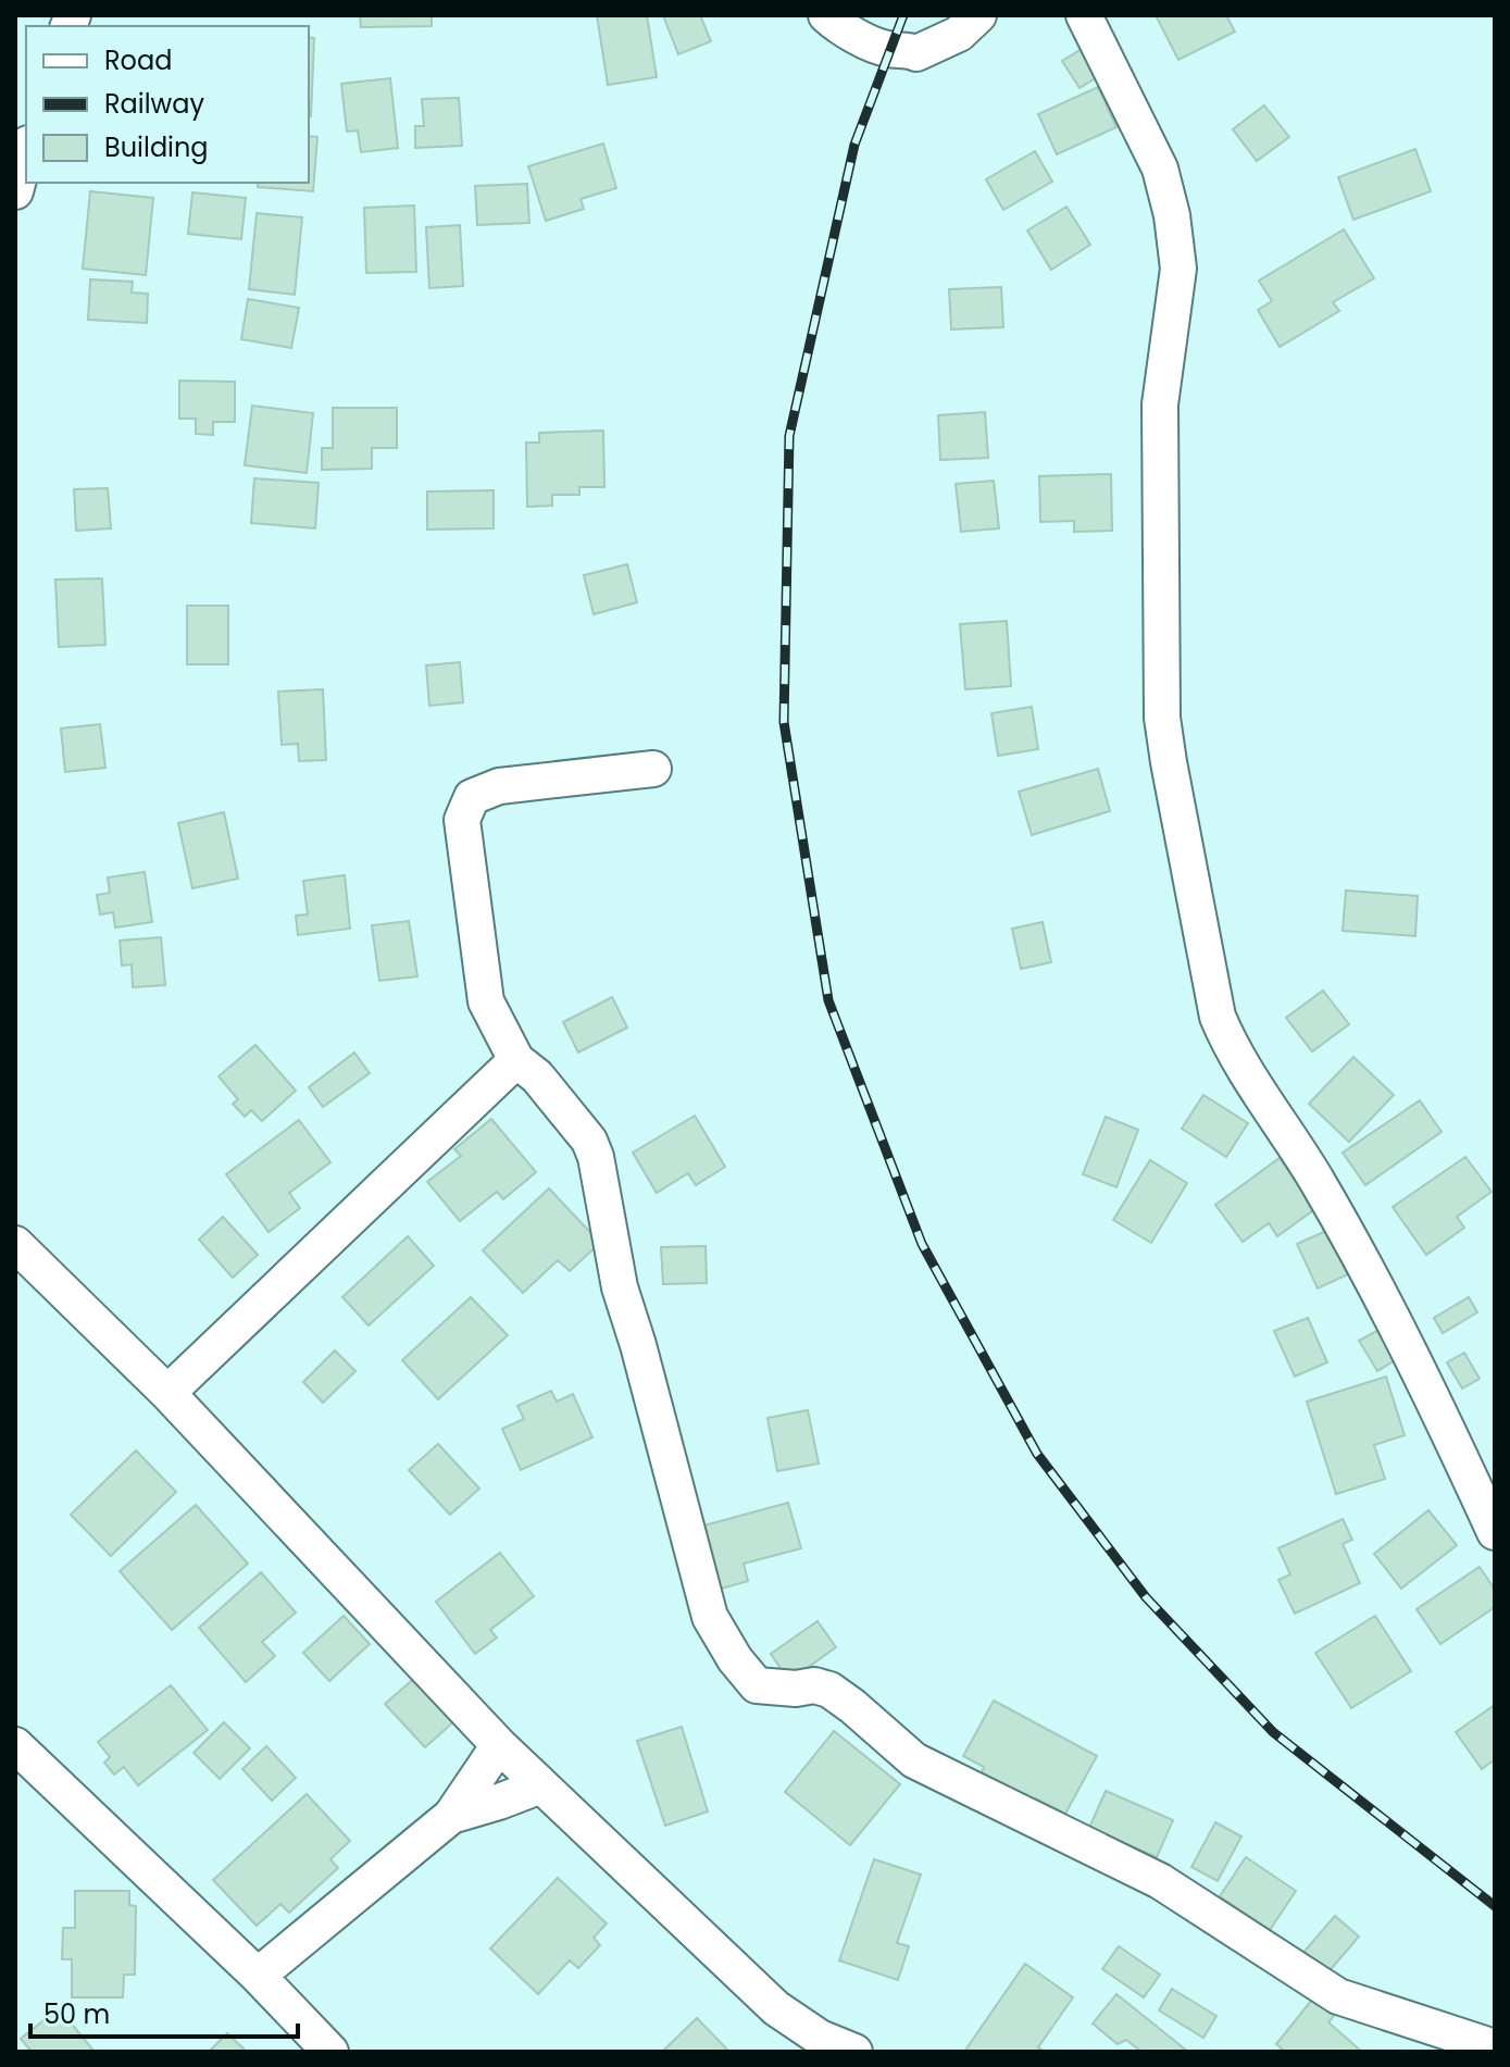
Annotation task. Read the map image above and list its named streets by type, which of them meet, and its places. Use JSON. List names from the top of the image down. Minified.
{"legend":["Road","Railway","Building"],"scale_bar":"50 m"}
